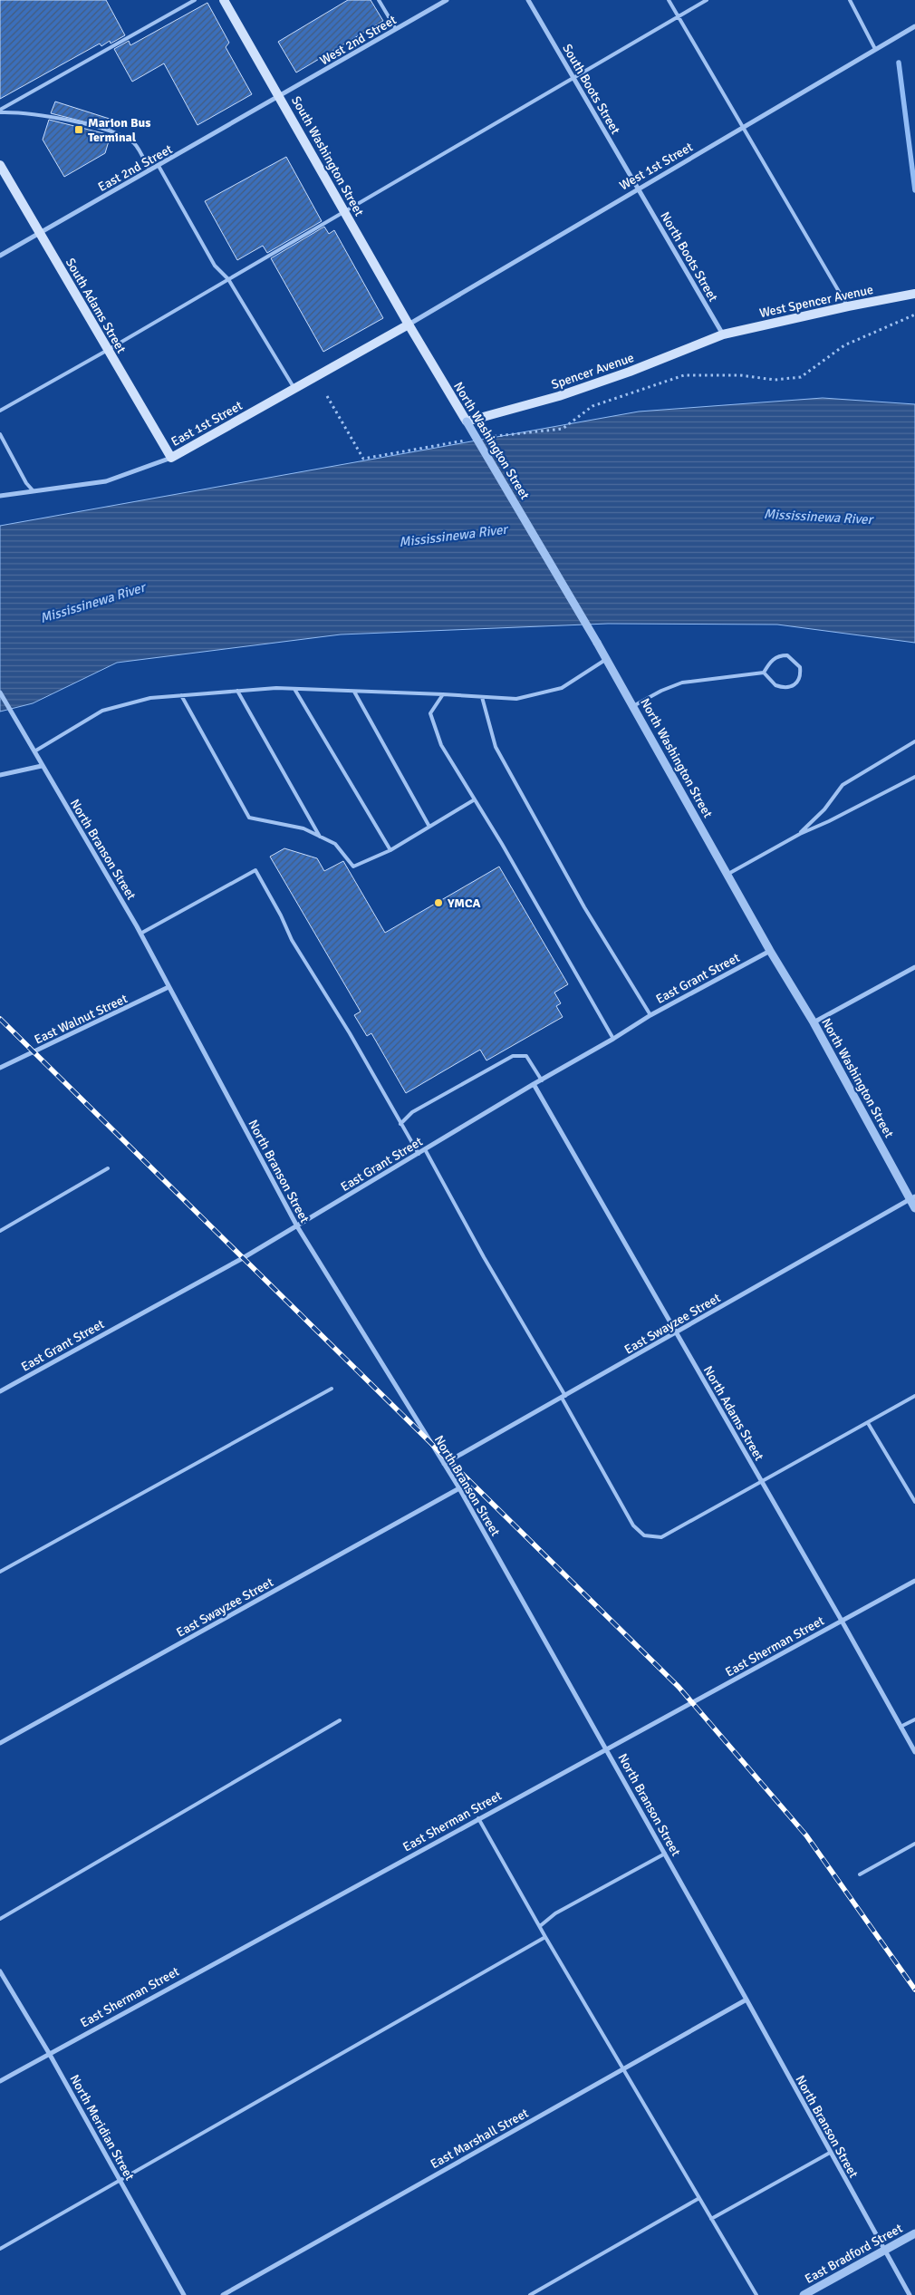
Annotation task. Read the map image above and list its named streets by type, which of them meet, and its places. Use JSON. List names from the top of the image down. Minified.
{"streets":{"main road":["South Washington Street","West Spencer Avenue","South Adams Street","Spencer Avenue","East 1st Street","North Washington Street"],"street":["West 2nd Street","South Boots Street","West 1st Street","East 2nd Street","North Boots Street","North Branson Street","East Grant Street","East Walnut Street","East Swayzee Street","North Adams Street","East Sherman Street","North Meridian Street","East Marshall Street","East Bradford Street"]},"crossings":[["West 2nd Street","South Washington Street"],["West 2nd Street","East 2nd Street"],["South Boots Street","West 1st Street"],["South Boots Street","North Boots Street"],["South Washington Street","West 1st Street"],["South Washington Street","East 2nd Street"],["South Washington Street","East 1st Street"],["South Washington Street","North Washington Street"],["West 1st Street","North Boots Street"],["West 1st Street","East 1st Street"],["West 1st Street","North Washington Street"],["East 2nd Street","South Adams Street"],["North Boots Street","West Spencer Avenue"],["North Boots Street","Spencer Avenue"],["West Spencer Avenue","Spencer Avenue"],["South Adams Street","East 1st Street"],["Spencer Avenue","North Washington Street"],["East 1st Street","North Washington Street"],["North Washington Street","East Grant Street"],["North Washington Street","East Swayzee Street"],["North Branson Street","East Grant Street"],["North Branson Street","East Walnut Street"],["North Branson Street","East Swayzee Street"],["North Branson Street","East Sherman Street"],["North Branson Street","East Marshall Street"],["North Branson Street","East Bradford Street"],["East Grant Street","North Adams Street"],["East Swayzee Street","North Adams Street"],["North Adams Street","East Sherman Street"],["East Sherman Street","North Meridian Street"]],"water":["Mississinewa River"],"places":{"transit":["Marion Bus Terminal"],"other":["YMCA"]}}
